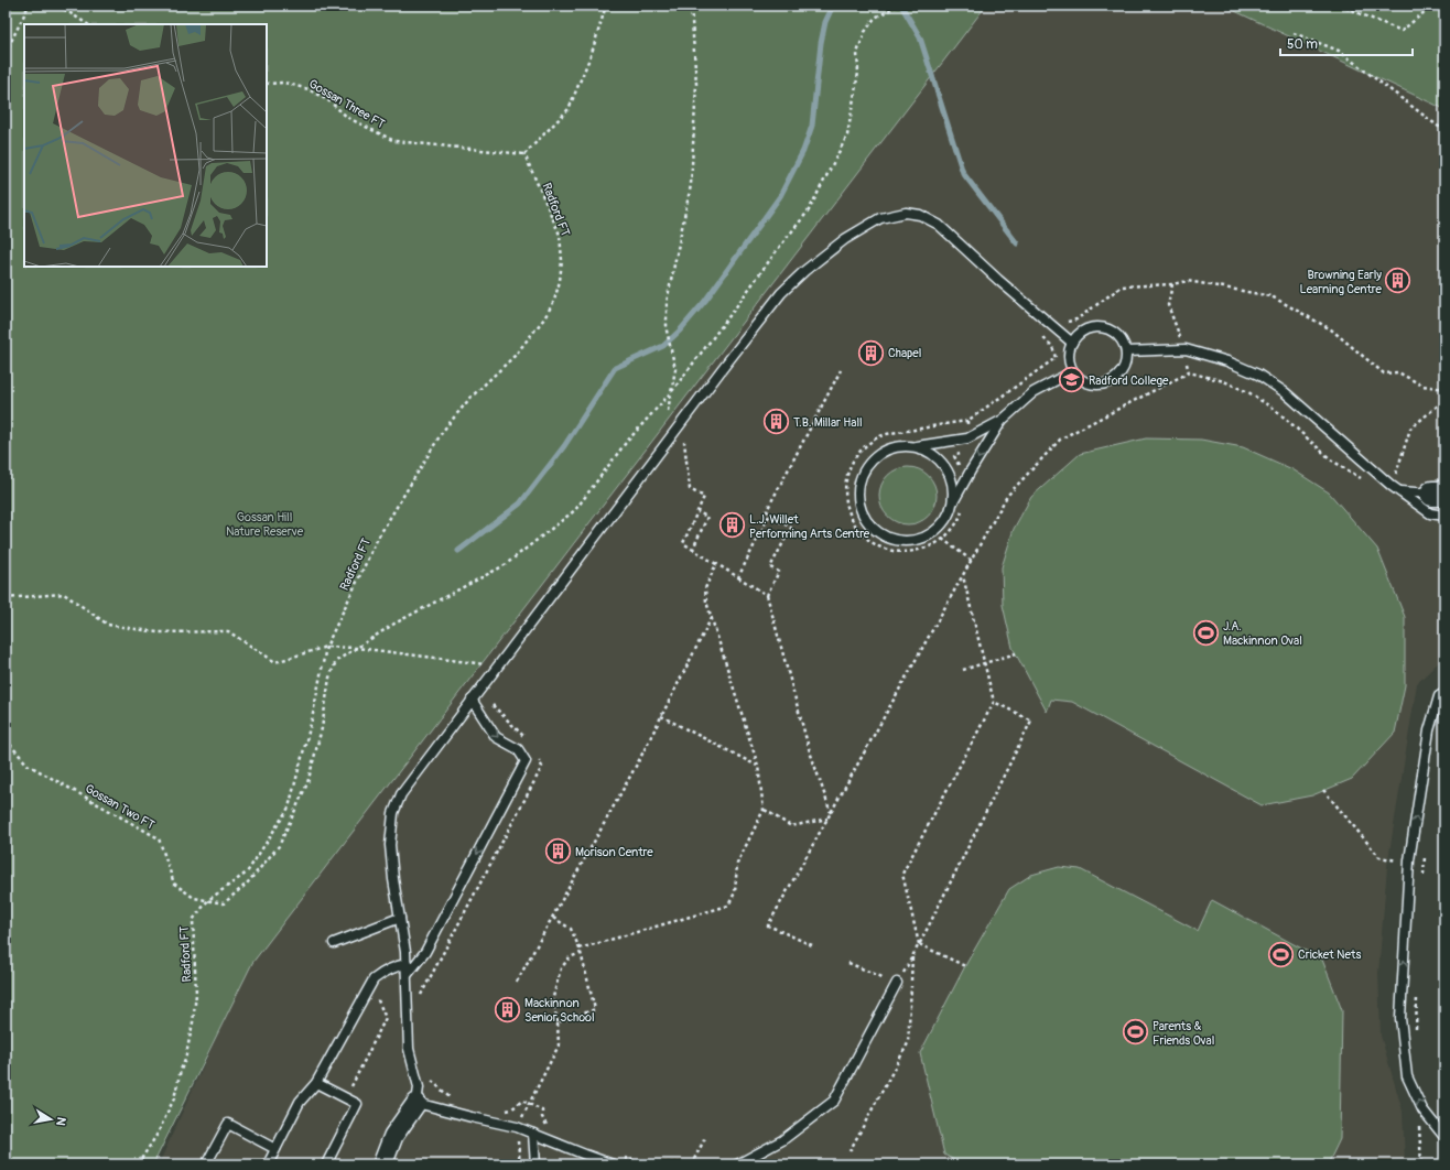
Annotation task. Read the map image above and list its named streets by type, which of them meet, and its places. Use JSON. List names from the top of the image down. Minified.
{"streets":{"path":["Gossan Three FT","Radford FT","Gossan Two FT"]},"crossings":[["Gossan Three FT","Radford FT"],["Radford FT","Gossan Two FT"]],"parks":["Gossan Hill Nature Reserve"],"places":{"building":["Browning Early Learning Centre","Chapel","T.B. Millar Hall","L.J. Willet Performing Arts Centre","Morison Centre","Mackinnon Senior School"],"school or university":["Radford College"],"sports":["J.A. Mackinnon Oval","Cricket Nets","Parents & Friends Oval"]},"scale_bar":"50 m","north":"right"}
